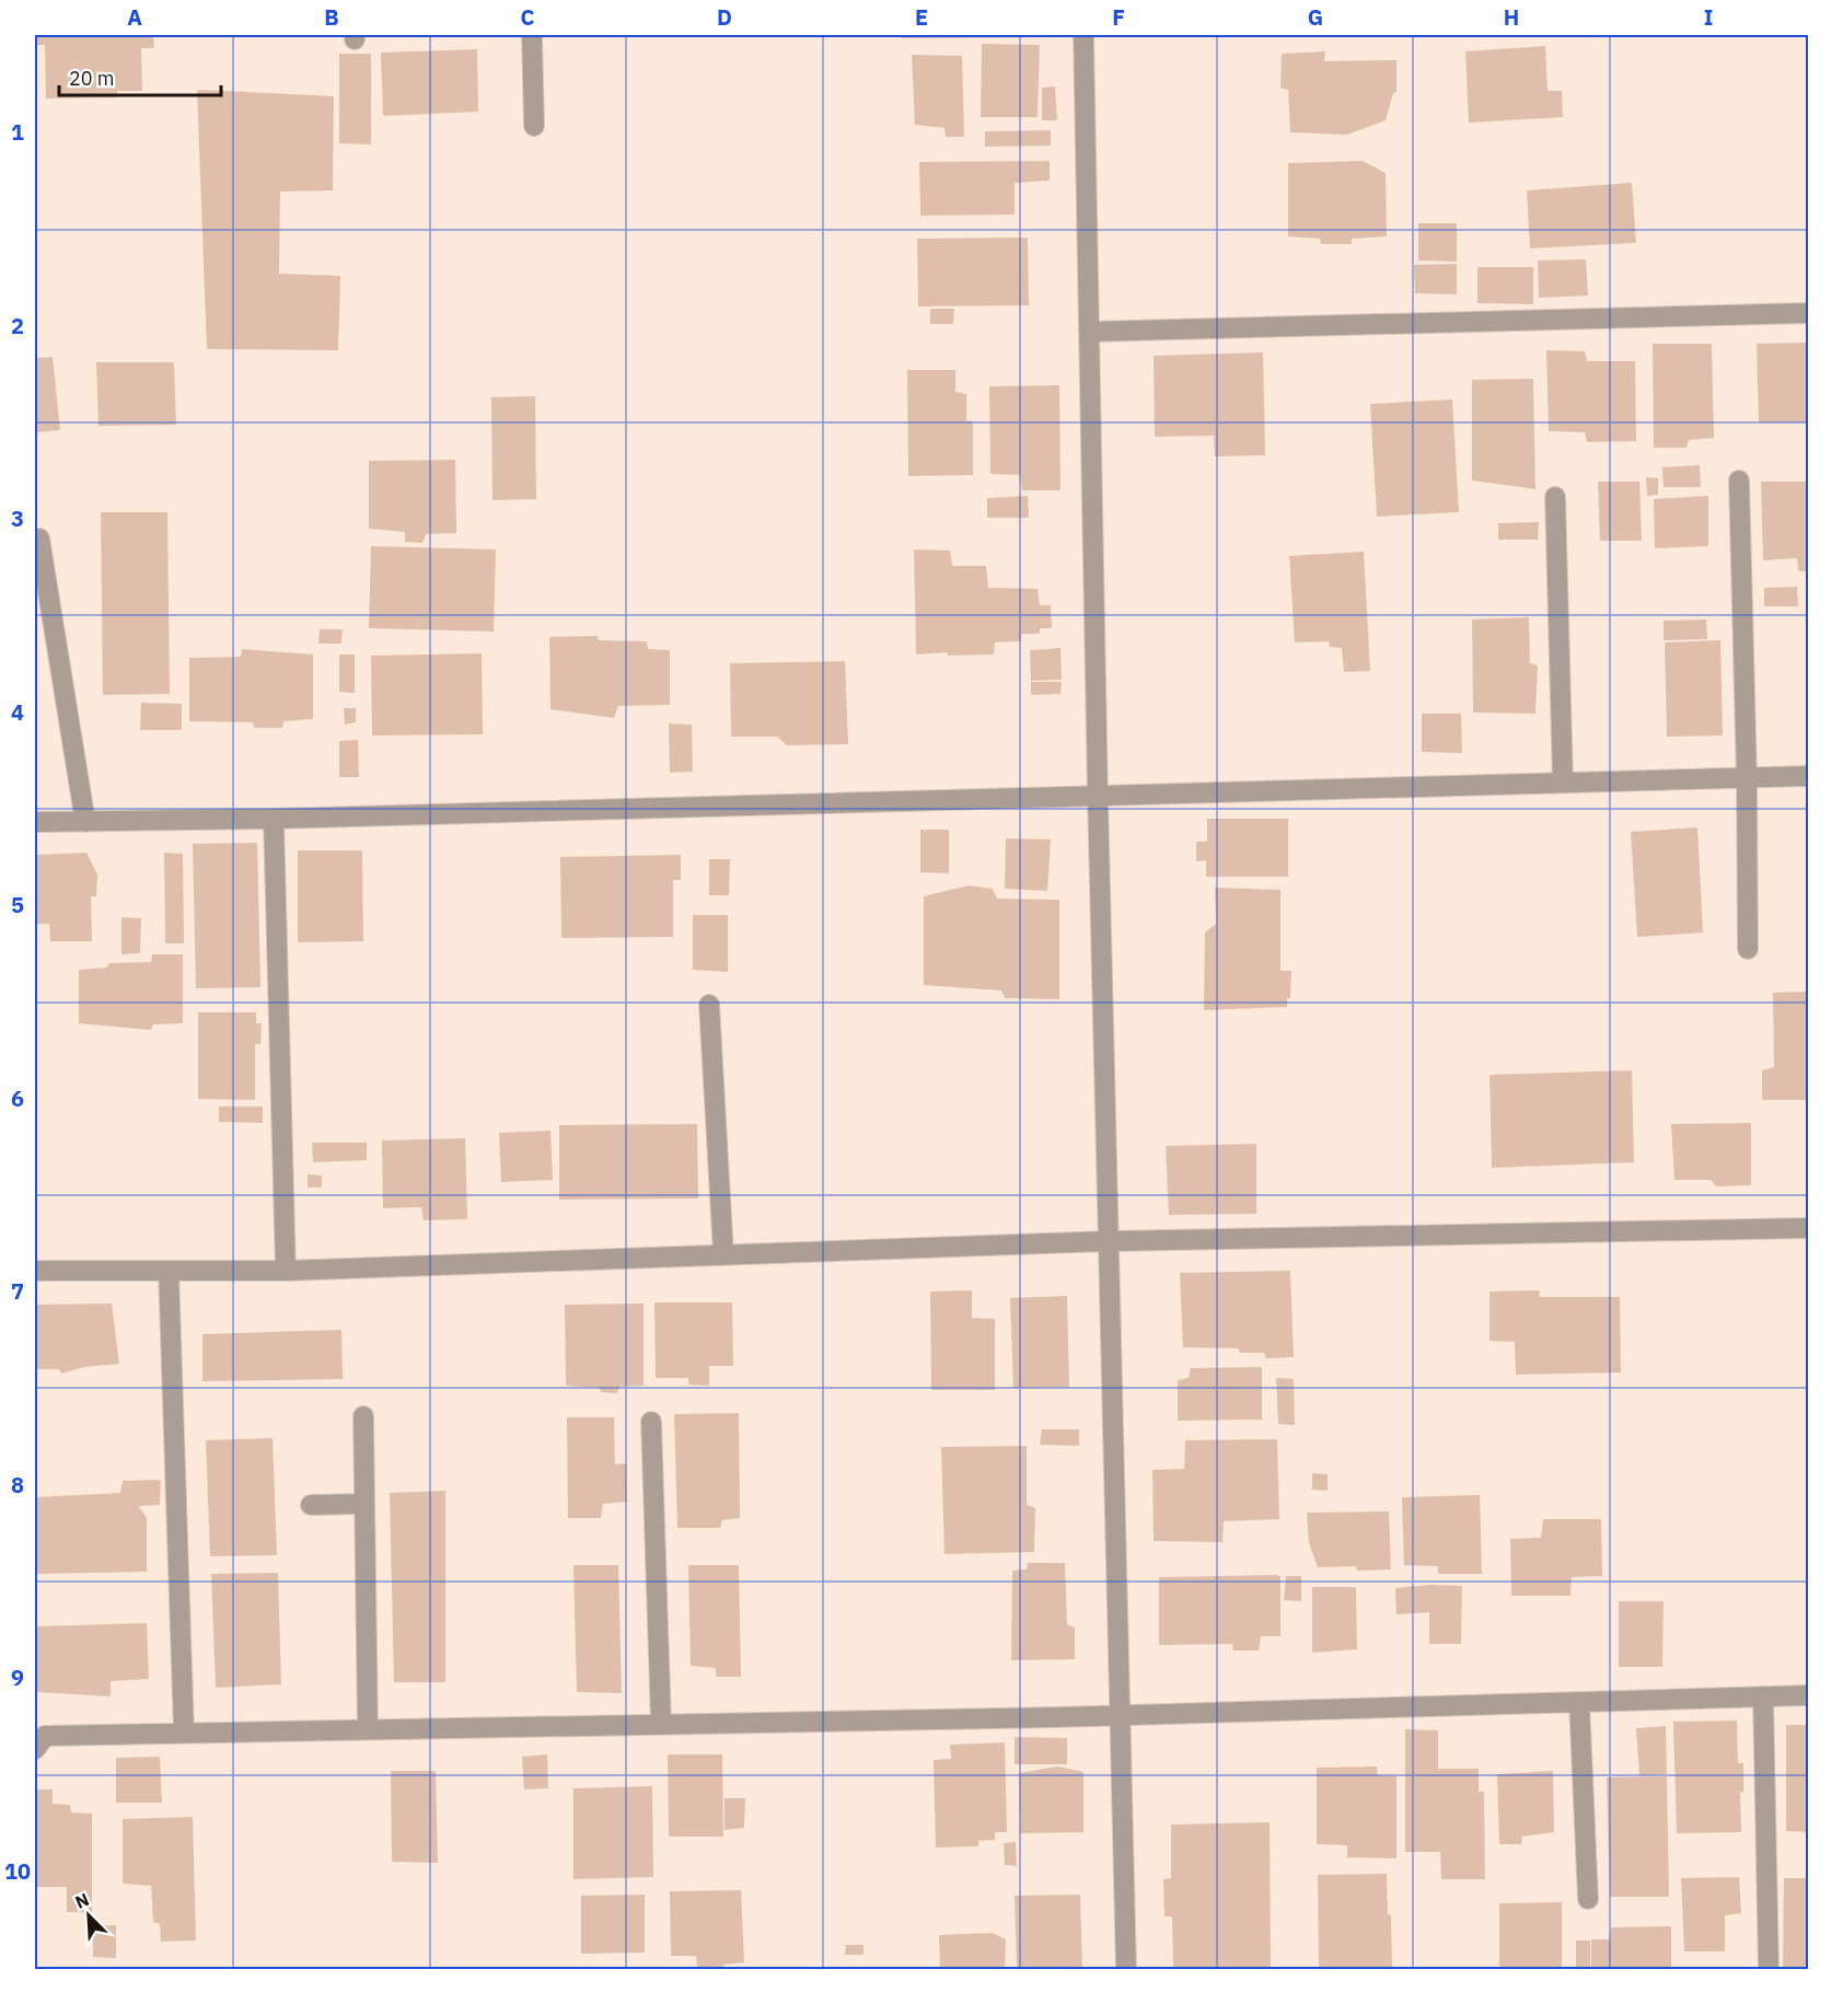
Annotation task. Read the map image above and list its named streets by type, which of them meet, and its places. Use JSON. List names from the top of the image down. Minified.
{"scale_bar":"20 m","north":"top left","grid":{"columns":["A","B","C","D","E","F","G","H","I"],"rows":["1","2","3","4","5","6","7","8","9","10"]}}
